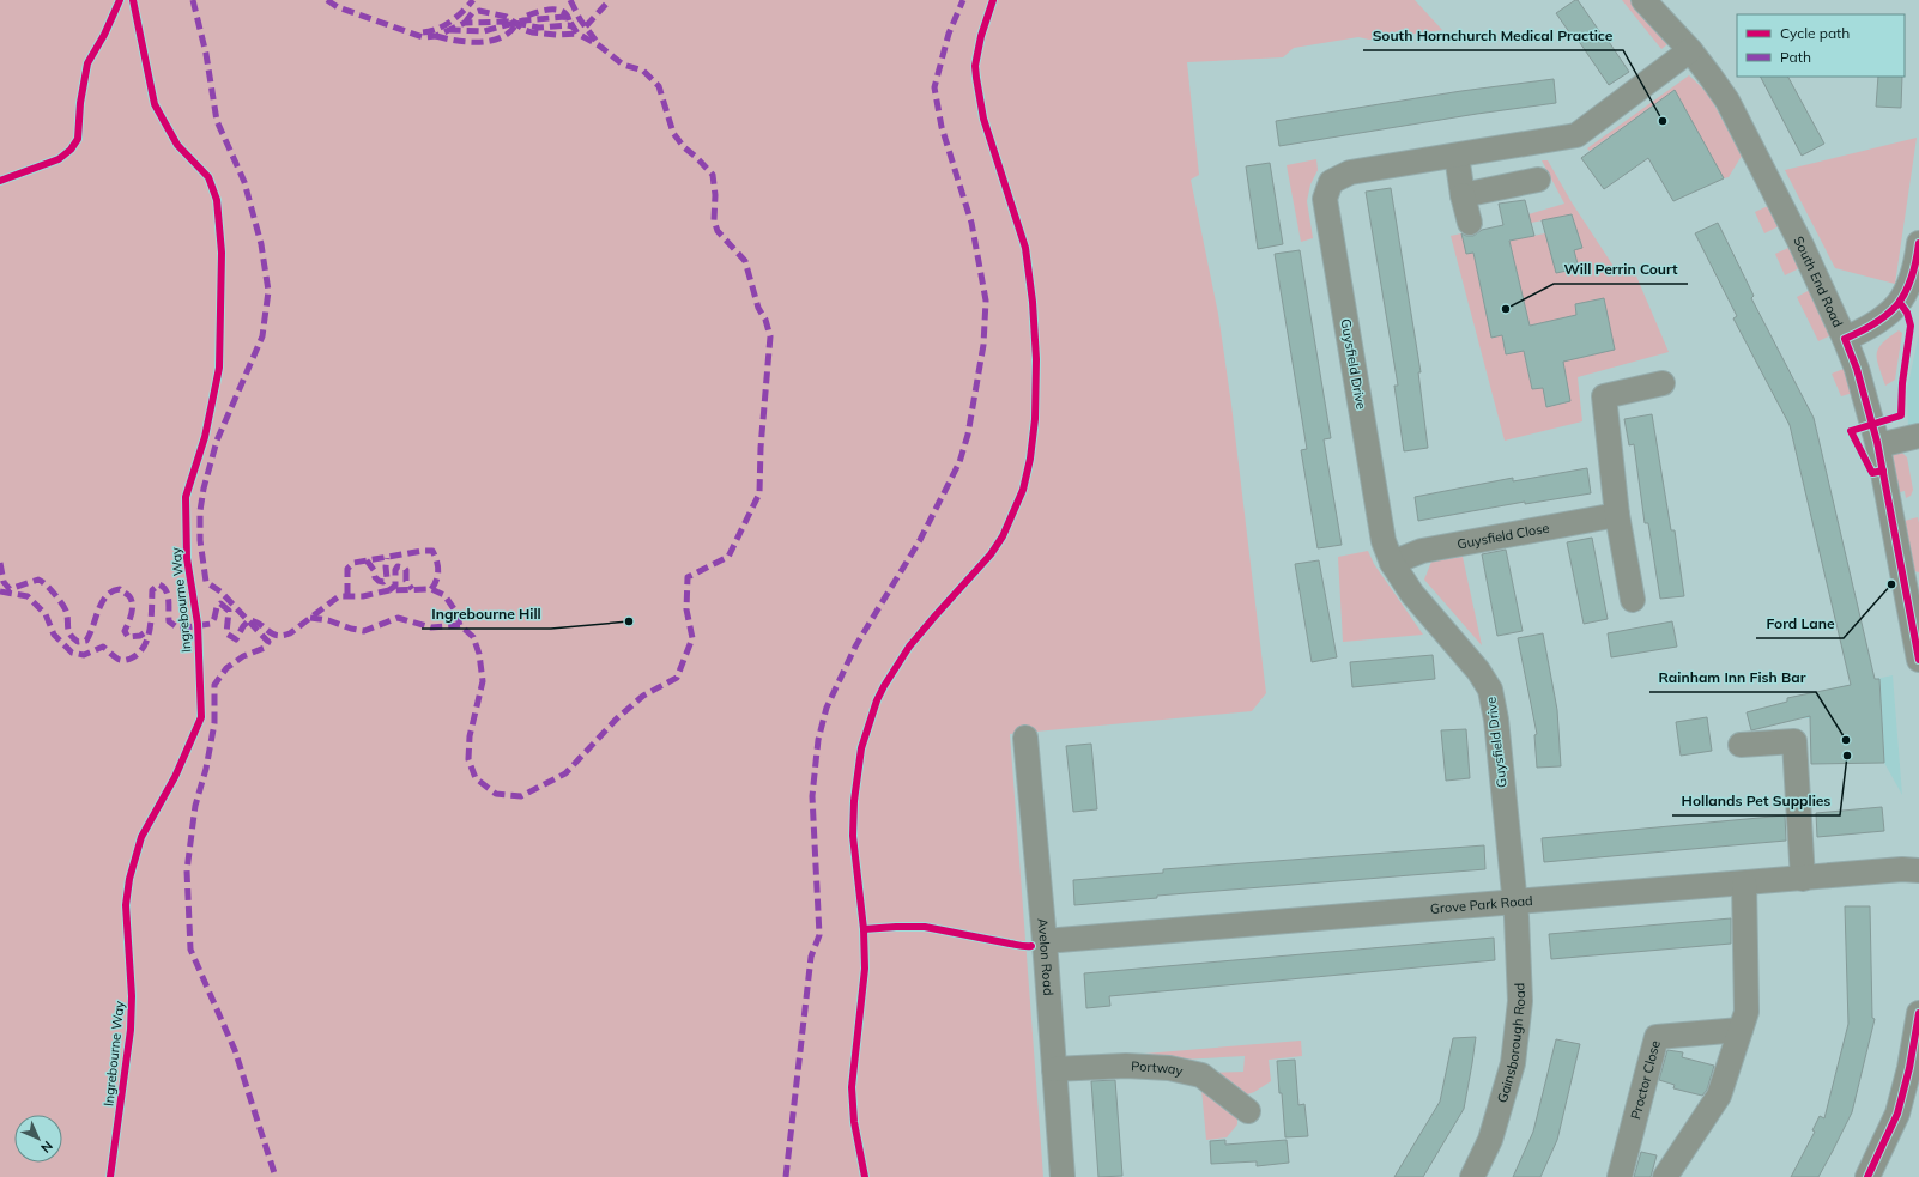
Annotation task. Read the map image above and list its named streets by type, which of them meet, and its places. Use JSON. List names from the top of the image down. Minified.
{"streets":{"street":["South End Road","Guysfield Drive","Guysfield Close","Grove Park Road","Avelon Road","Gainsborough Road","Portway","Proctor Close"],"cycle path":["Ingrebourne Way"]},"crossings":[["South End Road","Guysfield Drive"],["Guysfield Drive","Guysfield Close"],["Guysfield Drive","Grove Park Road"],["Guysfield Drive","Gainsborough Road"],["Grove Park Road","Avelon Road"],["Grove Park Road","Gainsborough Road"],["Avelon Road","Portway"]],"places":["South Hornchurch Medical Practice","Will Perrin Court","Ford Lane","Ingrebourne Hill","Rainham Inn Fish Bar","Hollands Pet Supplies"],"legend":["Cycle path","Path"],"north":"bottom right"}
